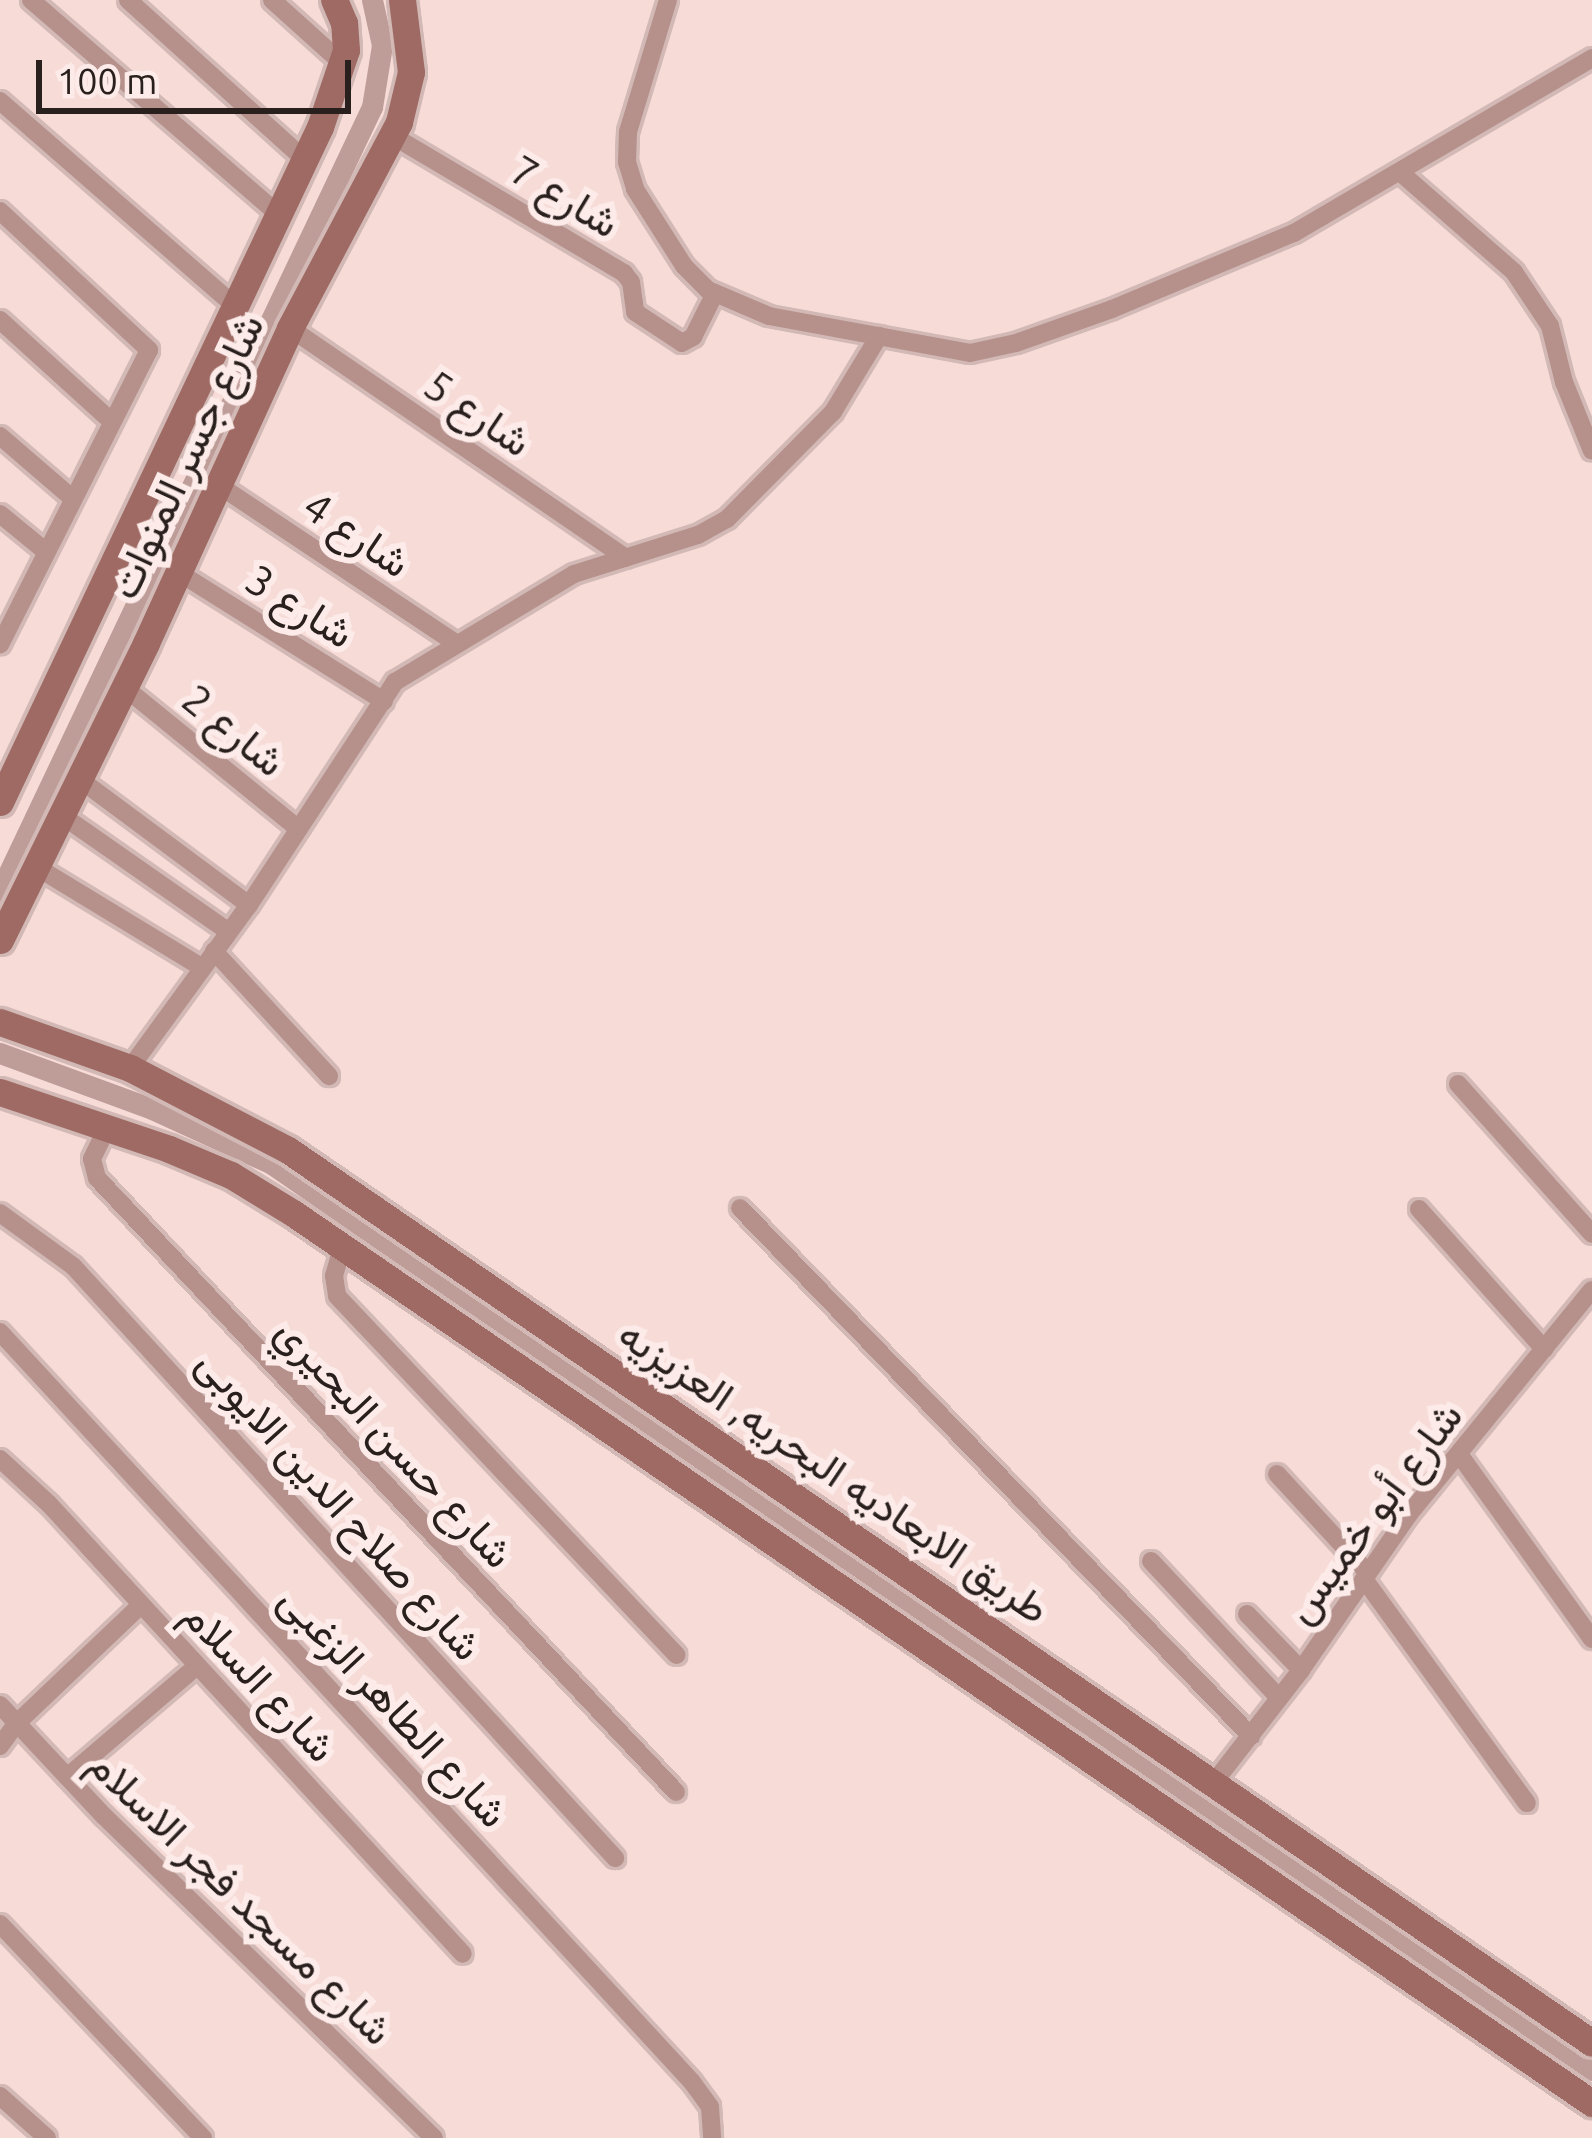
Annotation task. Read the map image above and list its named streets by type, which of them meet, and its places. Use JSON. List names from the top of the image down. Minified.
{"streets":{"street":["شارع 7","شارع 5","شارع جسر المنوات","شارع 4","شارع 3","شارع 2","شارع حسن البحيري","طريق الابعاديه البحريه, العزيزيه","شارع صلاح الدين الايوبى","شارع أبو خميس","شارع السلام","شارع الطاهر الزغبى","شارع مسجد فجر الاسلام"]},"crossings":[["شارع 7","شارع جسر المنوات"],["شارع 5","شارع جسر المنوات"],["شارع جسر المنوات","شارع 4"],["شارع جسر المنوات","شارع 3"],["شارع جسر المنوات","شارع 2"],["طريق الابعاديه البحريه, العزيزيه","شارع أبو خميس"]],"scale_bar":"100 m"}
